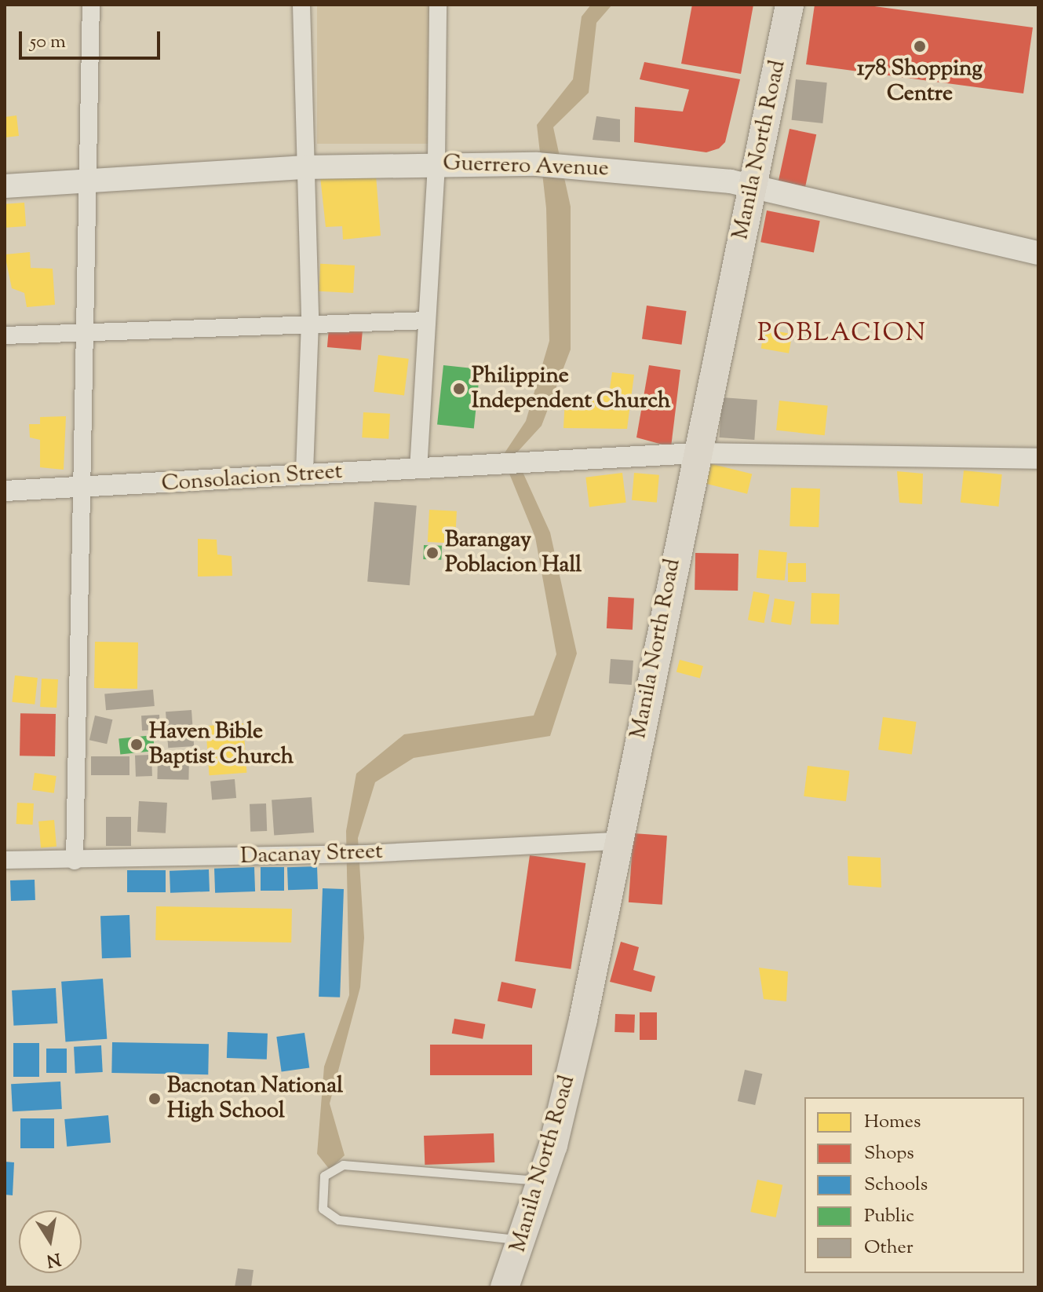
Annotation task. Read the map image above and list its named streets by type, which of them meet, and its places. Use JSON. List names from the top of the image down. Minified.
{"streets":{"highway":["Manila North Road"],"main road":["Guerrero Avenue"],"street":["Consolacion Street","Dacanay Street"]},"crossings":[["Manila North Road","Guerrero Avenue"],["Manila North Road","Consolacion Street"],["Manila North Road","Dacanay Street"]],"districts":["POBLACION"],"places":["178 Shopping Centre","Philippine Independent Church","Barangay Poblacion Hall","Haven Bible Baptist Church","Bacnotan National High School"],"legend":["Homes","Shops","Schools","Public","Other"],"scale_bar":"50 m","north":"bottom"}
